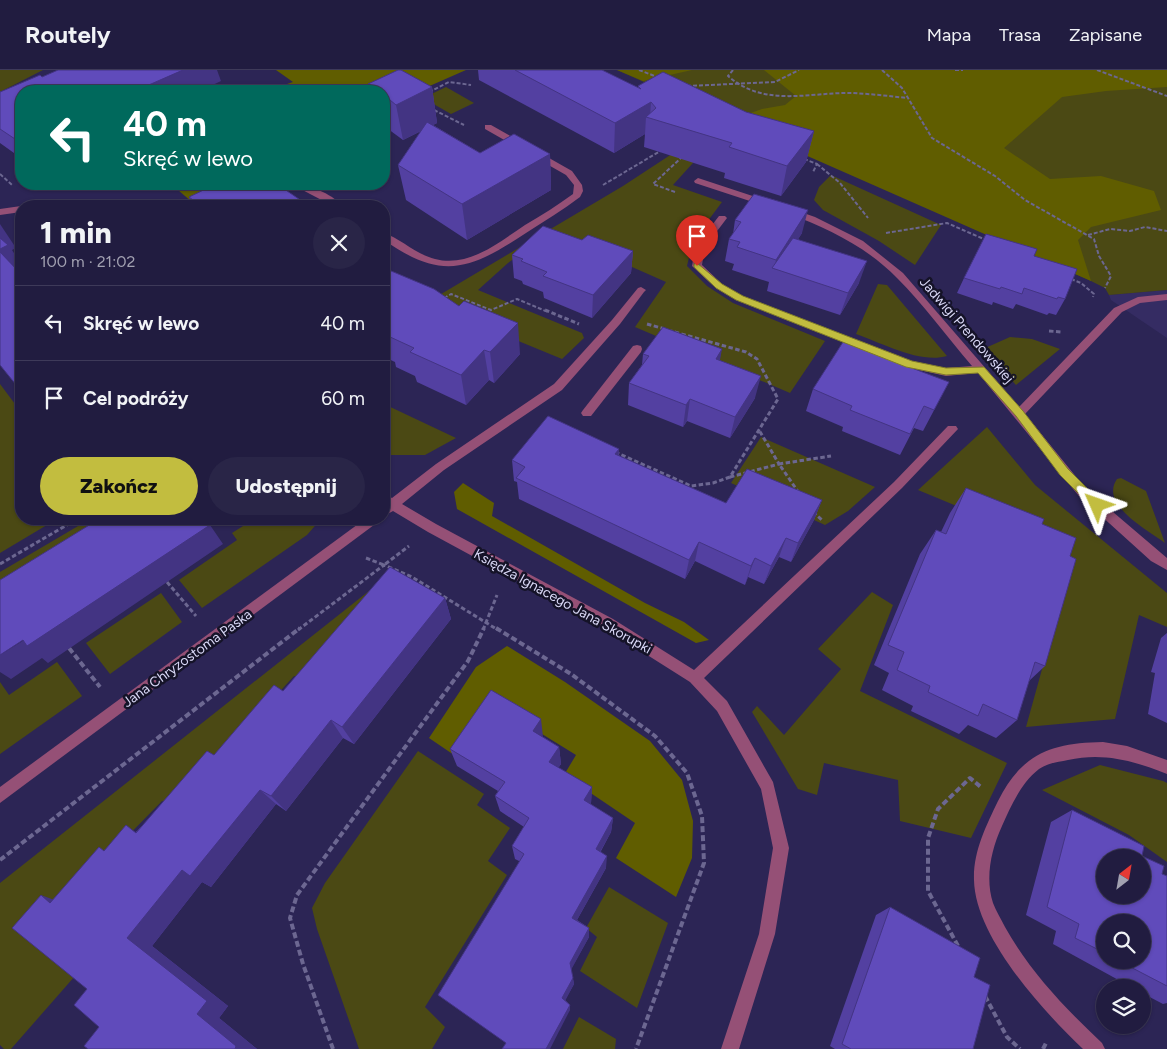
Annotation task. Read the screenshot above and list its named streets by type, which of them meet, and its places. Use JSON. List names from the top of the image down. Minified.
{"streets":{"street":["Jadwigi Prendowskiej","Księdza Ignacego Jana Skorupki","Jana Chryzostoma Paska"]},"north":"top right","page":{"header":"Routely","nav":["Mapa","Trasa","Zapisane"],"turn":["40 m","Skręć w lewo"],"heading":["1 min","100 m · 21:02"],"list":[{"name":"Skręć w lewo","value":"40 m"},{"name":"Cel podróży","value":"60 m"}],"buttons":["Zakończ","Udostępnij"]}}
